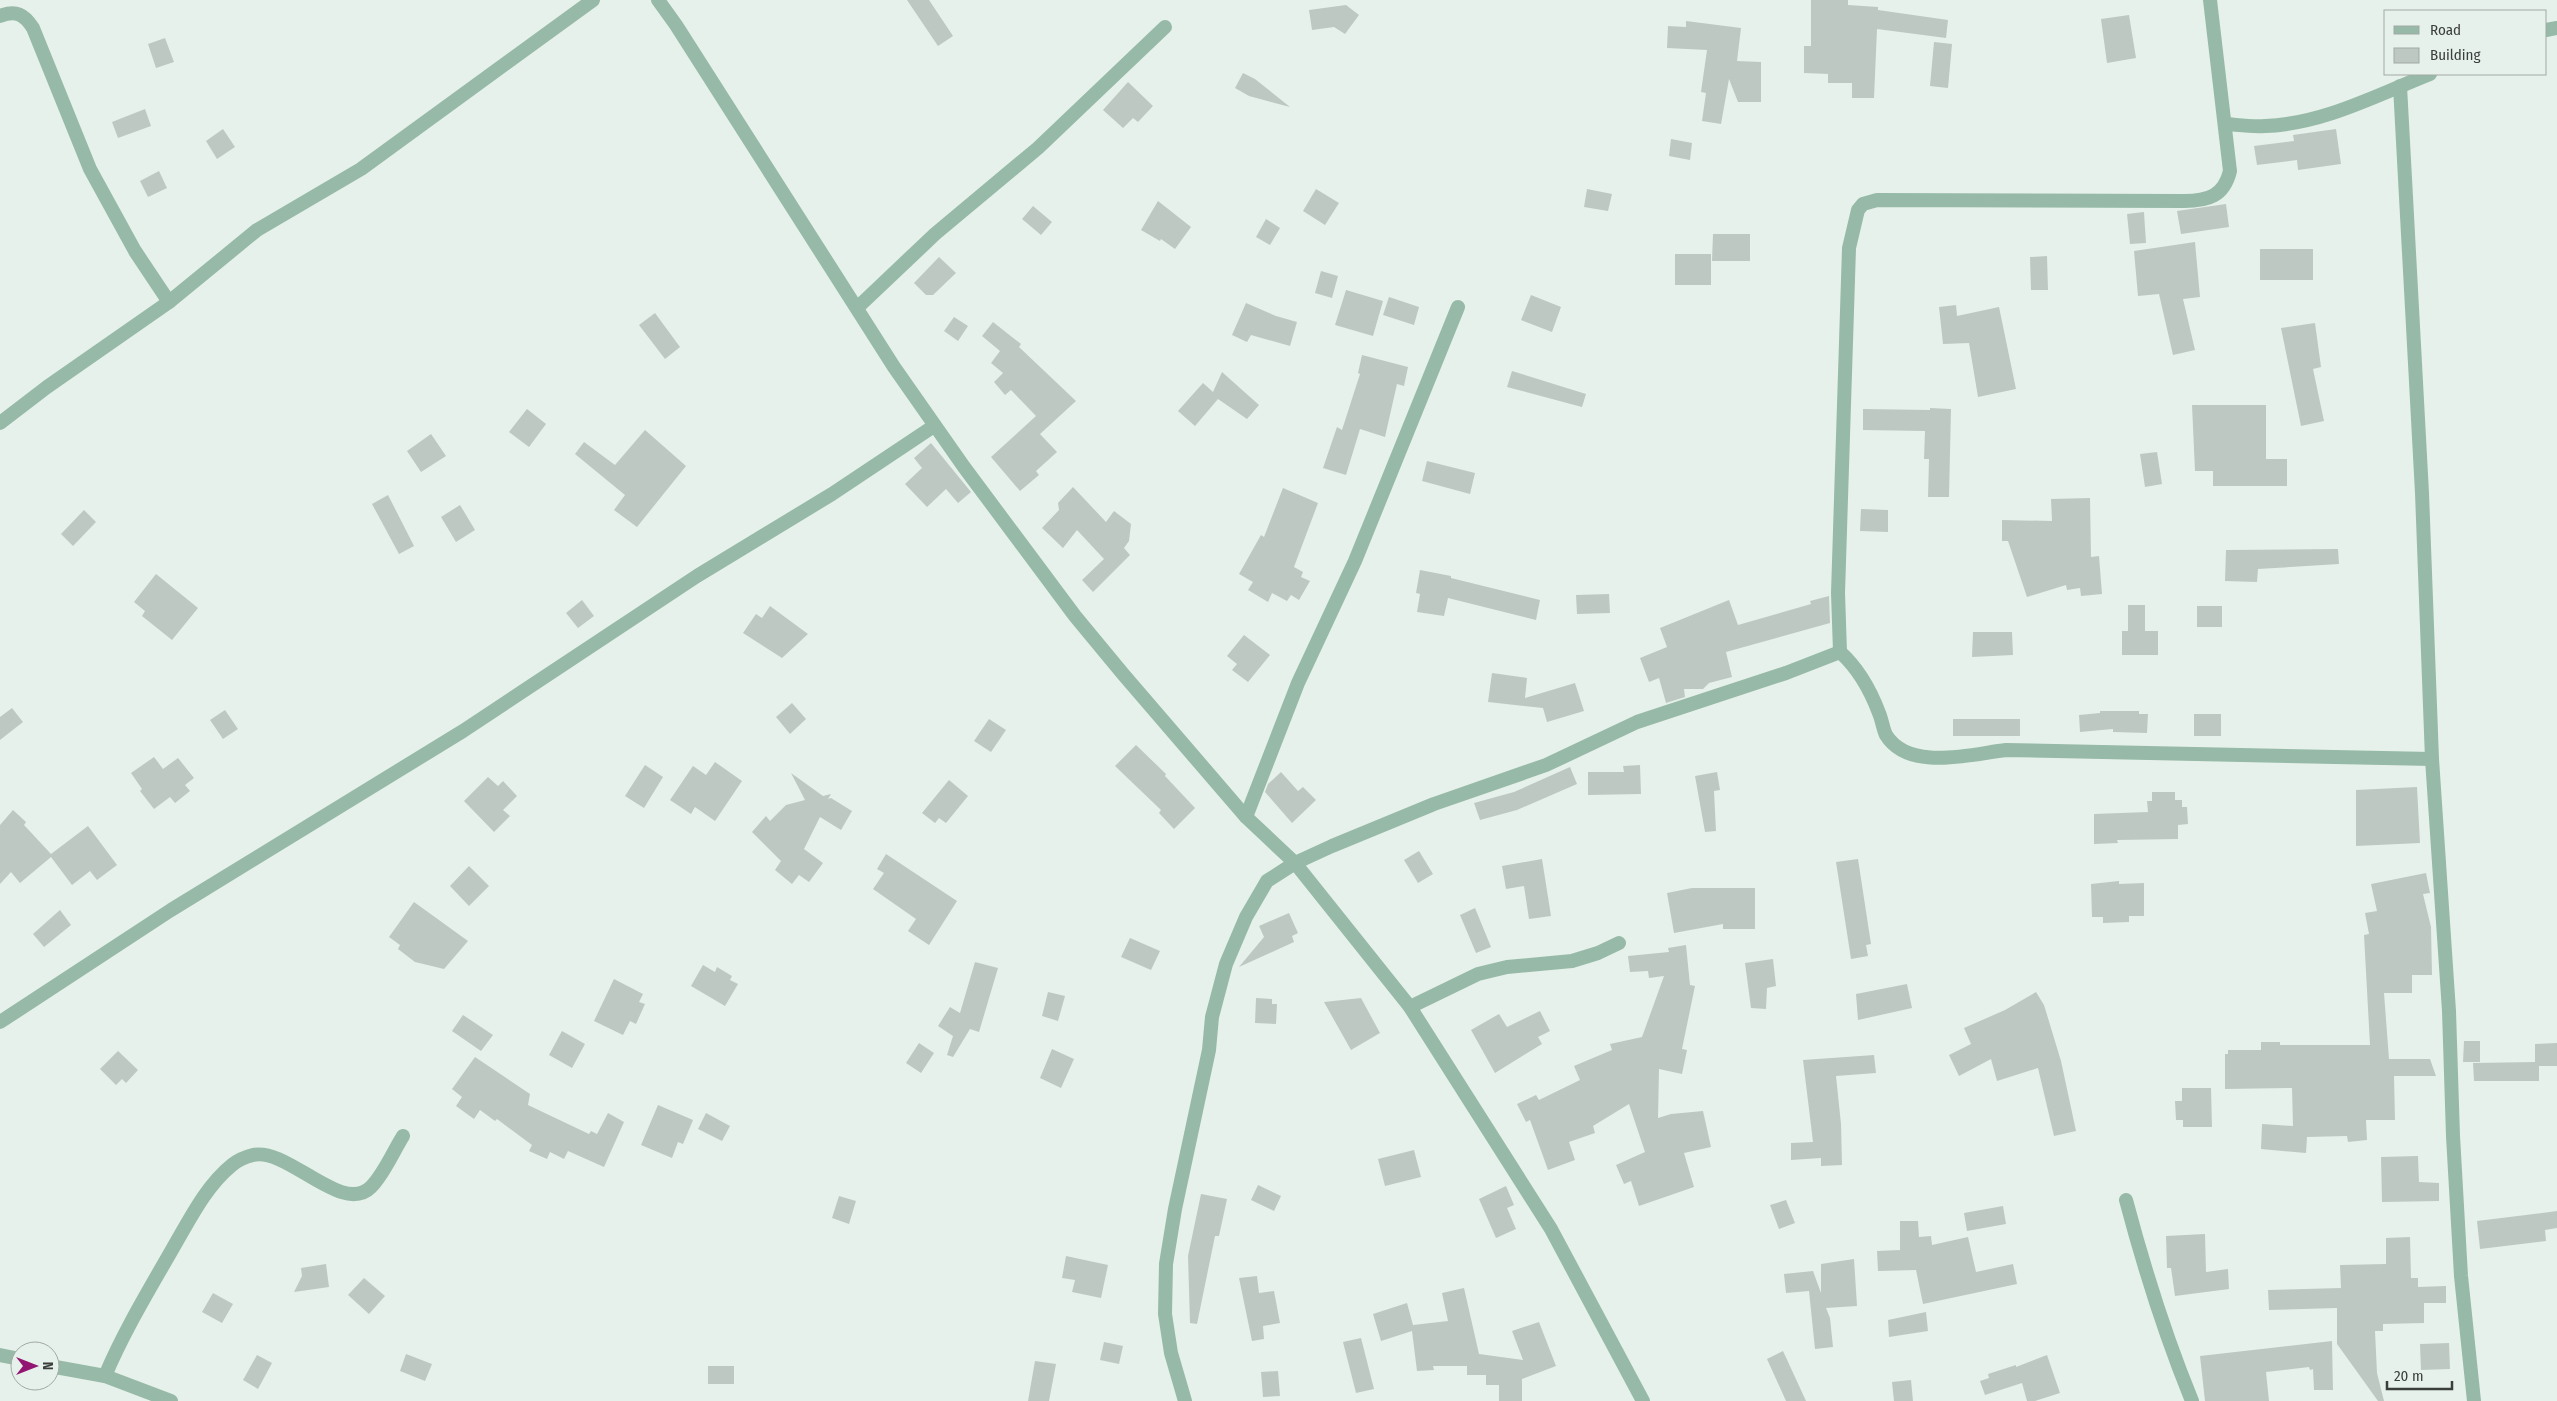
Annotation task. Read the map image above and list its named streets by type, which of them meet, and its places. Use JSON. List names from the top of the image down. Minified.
{"legend":["Road","Building"],"scale_bar":"20 m","north":"right"}
